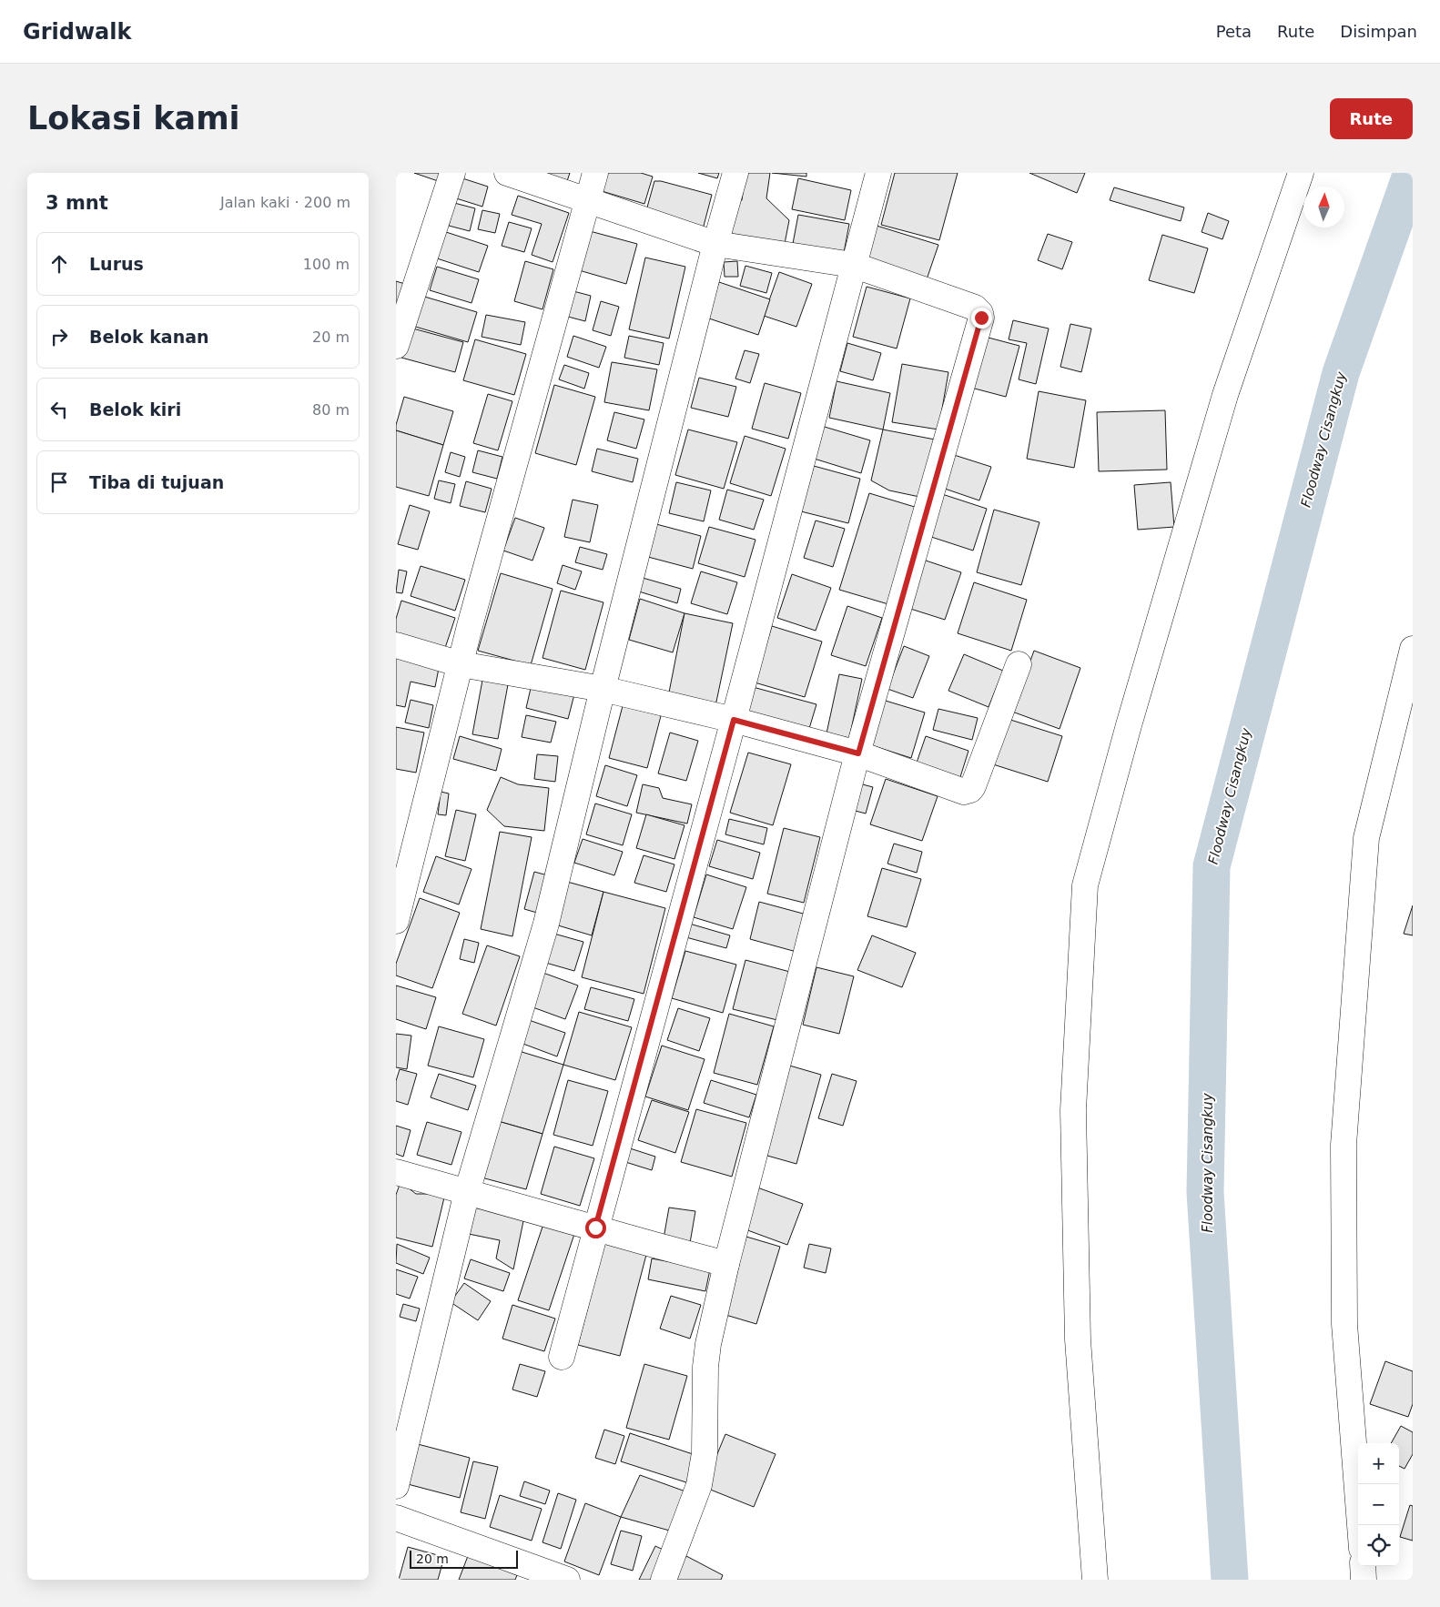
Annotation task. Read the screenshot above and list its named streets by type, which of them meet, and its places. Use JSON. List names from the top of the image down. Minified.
{"water":["Floodway Cisangkuy"],"scale_bar":"20 m","north":"top","page":{"header":"Gridwalk","nav":["Peta","Rute","Disimpan"],"buttons":"Rute","title":"Lokasi kami","heading":["3 mnt","Jalan kaki · 200 m"],"list":[["Lurus","100 m"],["Belok kanan","20 m"],["Belok kiri","80 m"],"Tiba di tujuan"],"map_buttons":["+","−"],"scale":"20 m"}}
